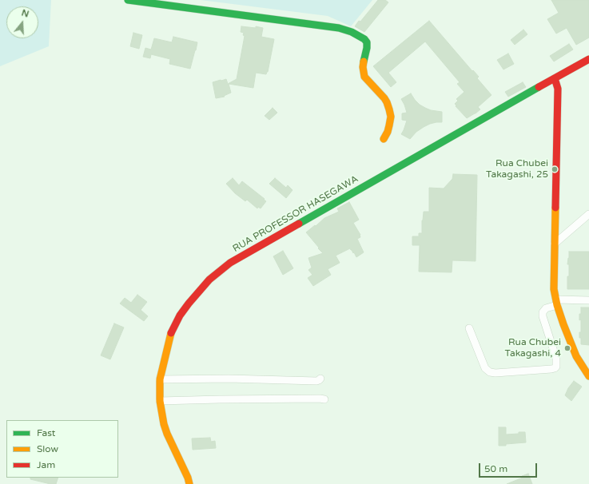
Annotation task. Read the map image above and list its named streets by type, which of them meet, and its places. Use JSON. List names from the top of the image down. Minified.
{"streets":{"street":["RUA PROFESSOR HASEGAWA"]},"places":["Rua Chubei Takagashi, 25","Rua Chubei Takagashi, 4"],"legend":["Fast","Slow","Jam"],"scale_bar":"50 m","north":"top"}
